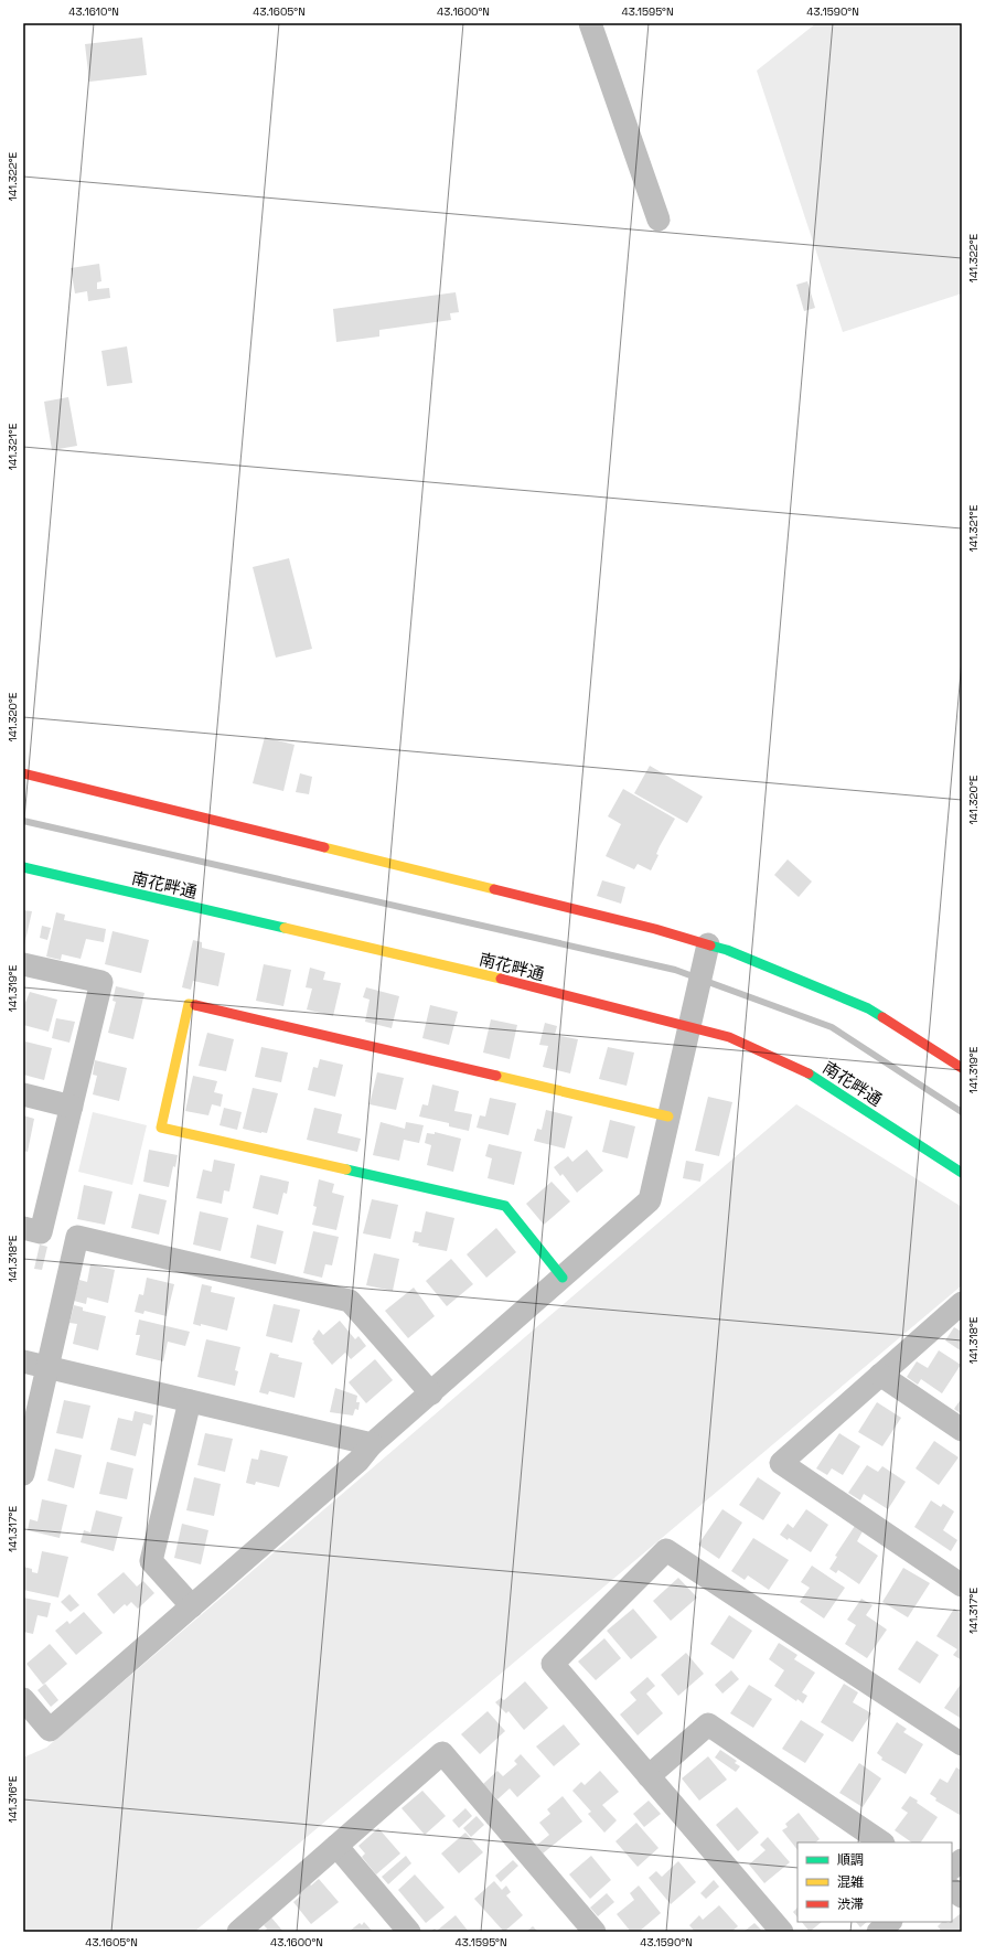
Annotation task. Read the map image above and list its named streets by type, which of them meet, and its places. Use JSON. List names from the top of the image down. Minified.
{"streets":{"street":["南花畔通"]},"legend":["順調","混雑","渋滞"],"coordinates":["43.1610°N","43.1605°N","43.1600°N","43.1595°N","43.1590°N","141.322°E","141.321°E","141.320°E","141.319°E","141.318°E","141.317°E","141.316°E"]}
